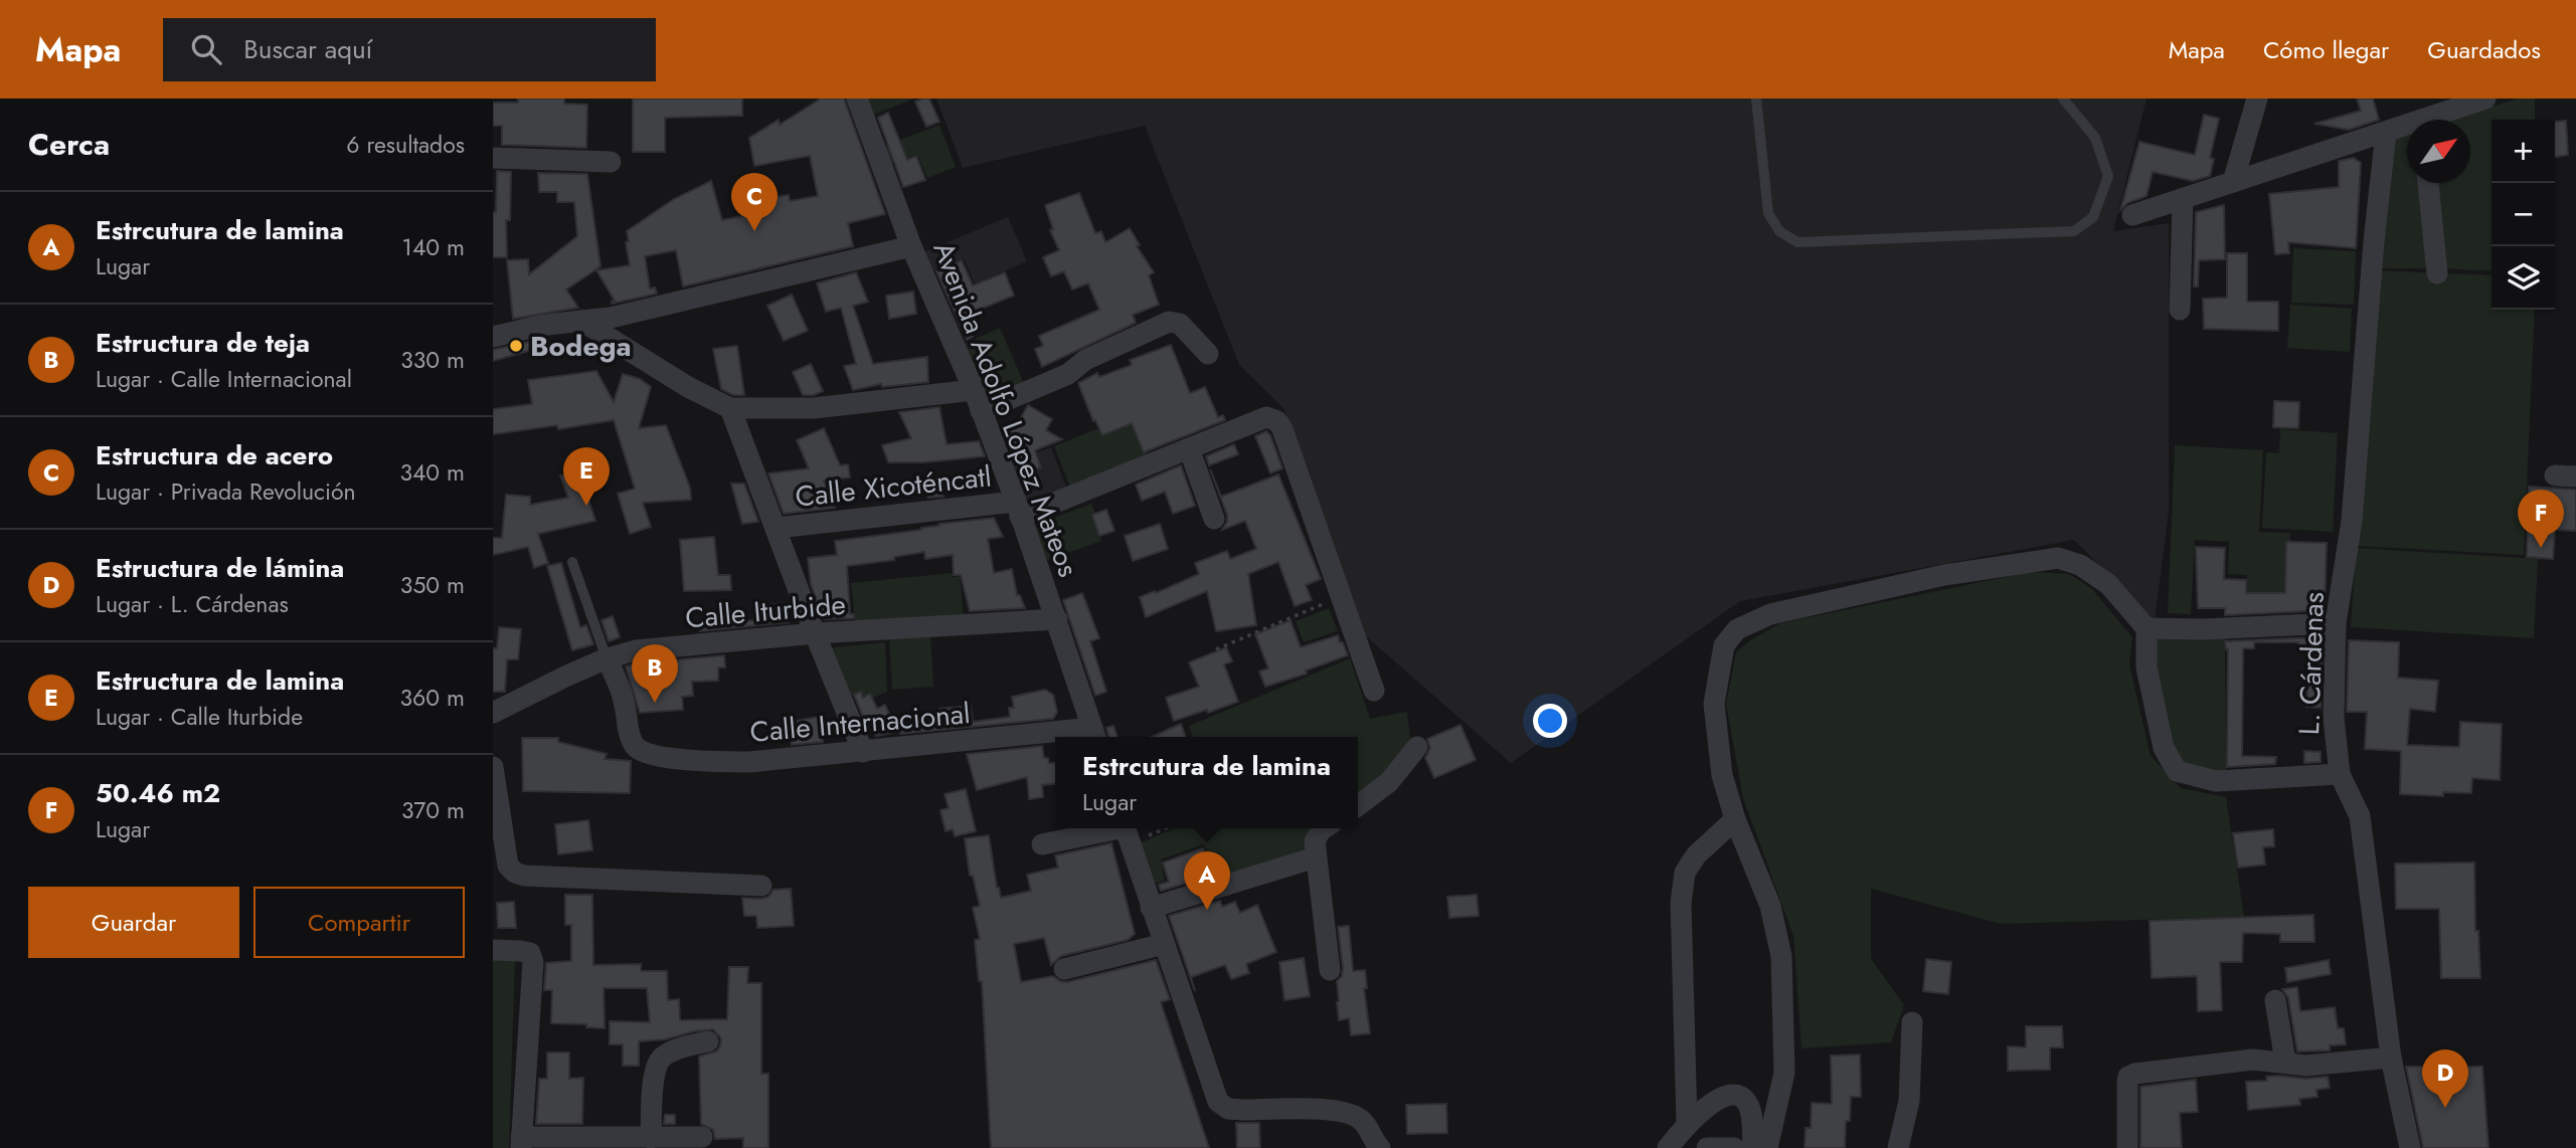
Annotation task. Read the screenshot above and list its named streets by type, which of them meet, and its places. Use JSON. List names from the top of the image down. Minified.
{"streets":{"street":["Avenida Adolfo López Mateos","Calle Xicoténcatl","Calle Iturbide","L. Cárdenas","Calle Internacional"]},"crossings":[["Avenida Adolfo López Mateos","Calle Xicoténcatl"],["Avenida Adolfo López Mateos","Calle Iturbide"],["Calle Iturbide","Calle Internacional"]],"places":["Bodega"],"north":"top right","page":{"header":"Mapa","search":"Buscar aquí","nav":["Mapa","Cómo llegar","Guardados"],"heading":["Cerca","6 resultados"],"map_buttons":["+","−"],"pins":["C","E","F","B","A","D"],"list":[{"mark":"A","name":"Estrcutura de lamina","note":"Lugar","value":"140 m"},{"mark":"B","name":"Estructura de teja","note":"Lugar · Calle Internacional","value":"330 m"},{"mark":"C","name":"Estructura de acero","note":"Lugar · Privada Revolución","value":"340 m"},{"mark":"D","name":"Estructura de lámina","note":"Lugar · L. Cárdenas","value":"350 m"},{"mark":"E","name":"Estructura de lamina","note":"Lugar · Calle Iturbide","value":"360 m"},{"mark":"F","name":"50.46 m2","note":"Lugar","value":"370 m"}],"popup":["Estrcutura de lamina","Lugar"],"buttons":["Guardar","Compartir"]}}
